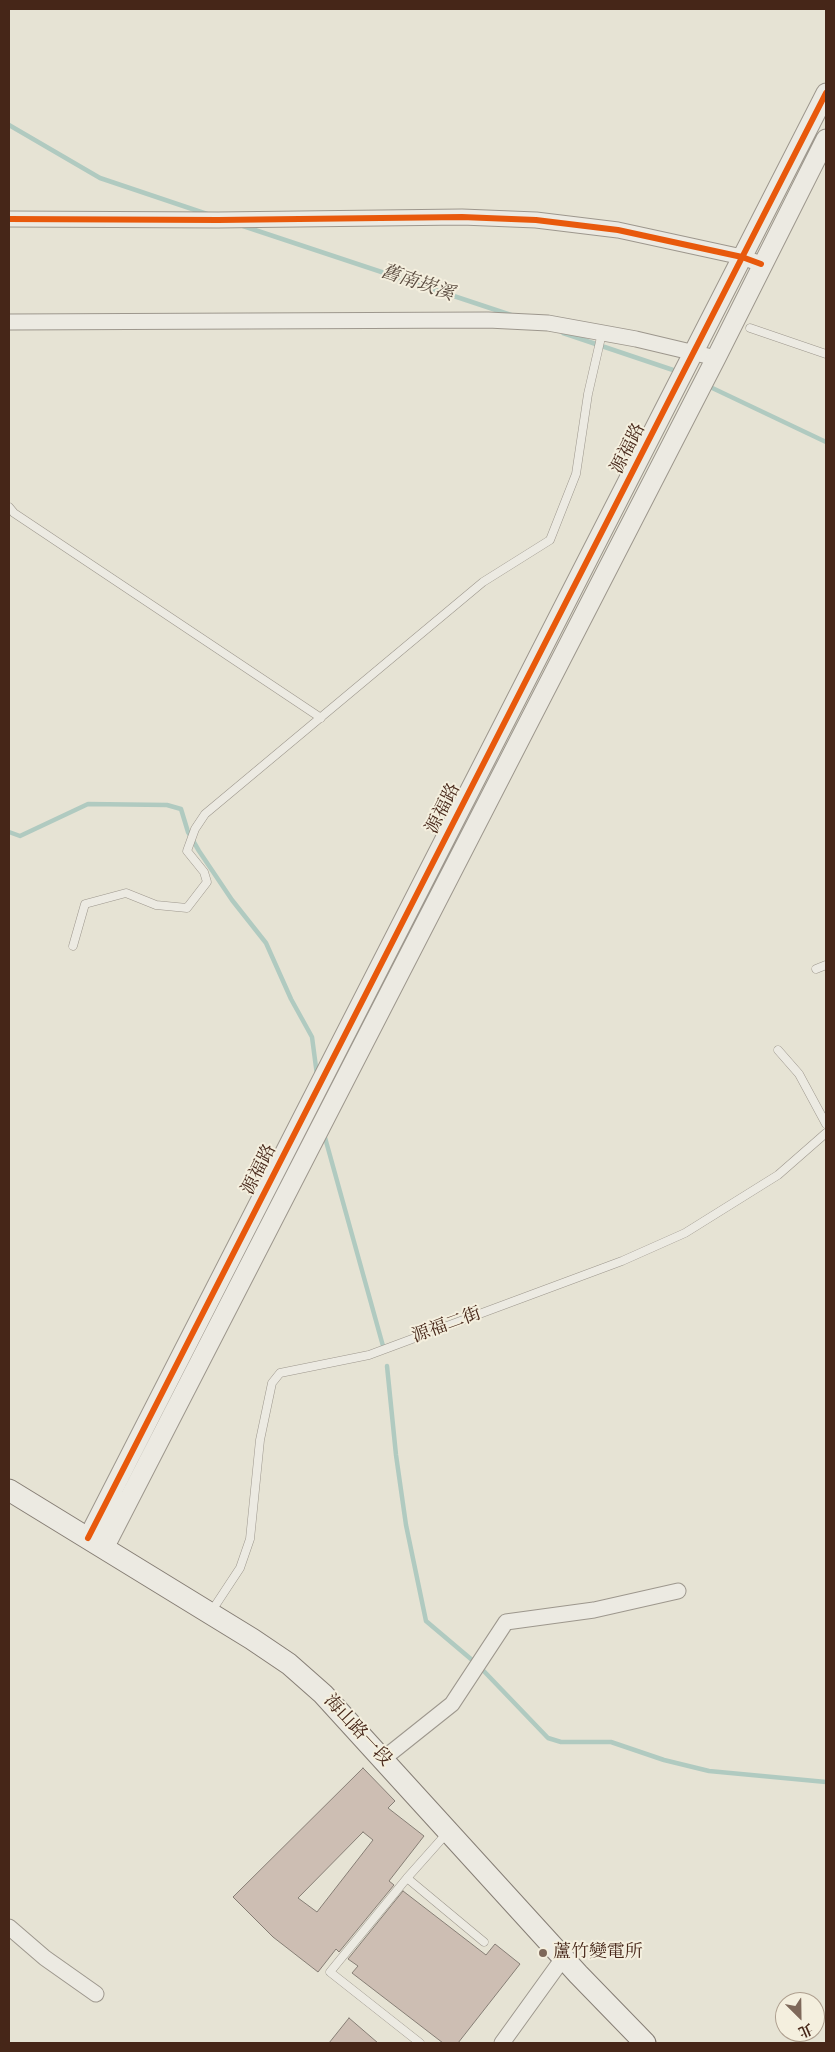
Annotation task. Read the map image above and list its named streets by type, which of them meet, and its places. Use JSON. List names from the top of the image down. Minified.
{"streets":{"main road":["海山路一段"],"street":["源福路"],"lane":["源福二街"]},"crossings":[["源福路","海山路一段"],["源福二街","海山路一段"]],"water":["舊南崁溪"],"places":["蘆竹變電所"],"north":"bottom right"}
